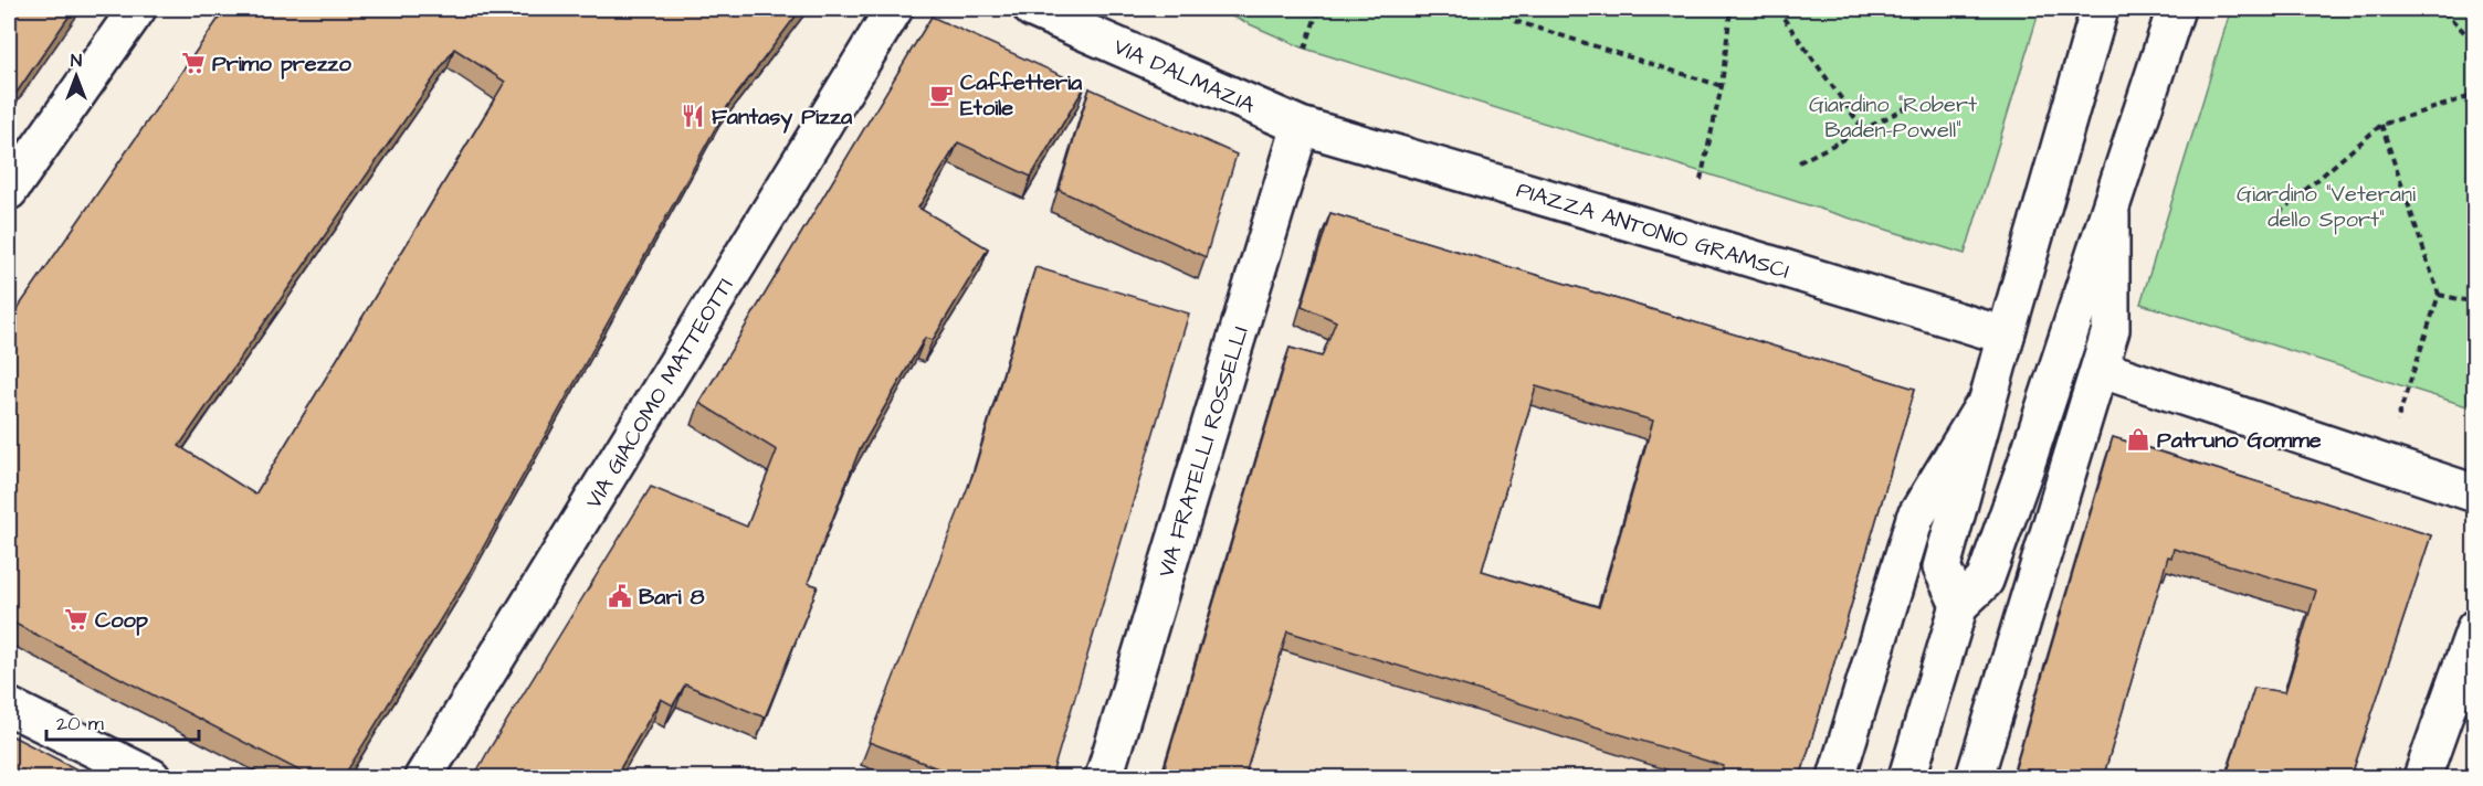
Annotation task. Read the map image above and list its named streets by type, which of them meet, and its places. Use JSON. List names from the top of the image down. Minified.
{"streets":{"street":["VIA DALMAZIA","PIAZZA ANTONIO GRAMSCI","VIA GIACOMO MATTEOTTI","VIA FRATELLI ROSSELLI"]},"crossings":[["VIA DALMAZIA","PIAZZA ANTONIO GRAMSCI"],["VIA DALMAZIA","VIA FRATELLI ROSSELLI"],["PIAZZA ANTONIO GRAMSCI","VIA FRATELLI ROSSELLI"]],"parks":["Giardino \"Robert Baden-Powell\"","Giardino \"Veterani dello Sport\""],"places":{"supermarket":["Primo prezzo","Coop"],"cafe":["Caffetteria Etoile"],"restaurant":["Fantasy Pizza"],"shop":["Patruno Gomme"],"public building":["Bari 8"]},"scale_bar":"20 m","north":"top"}
